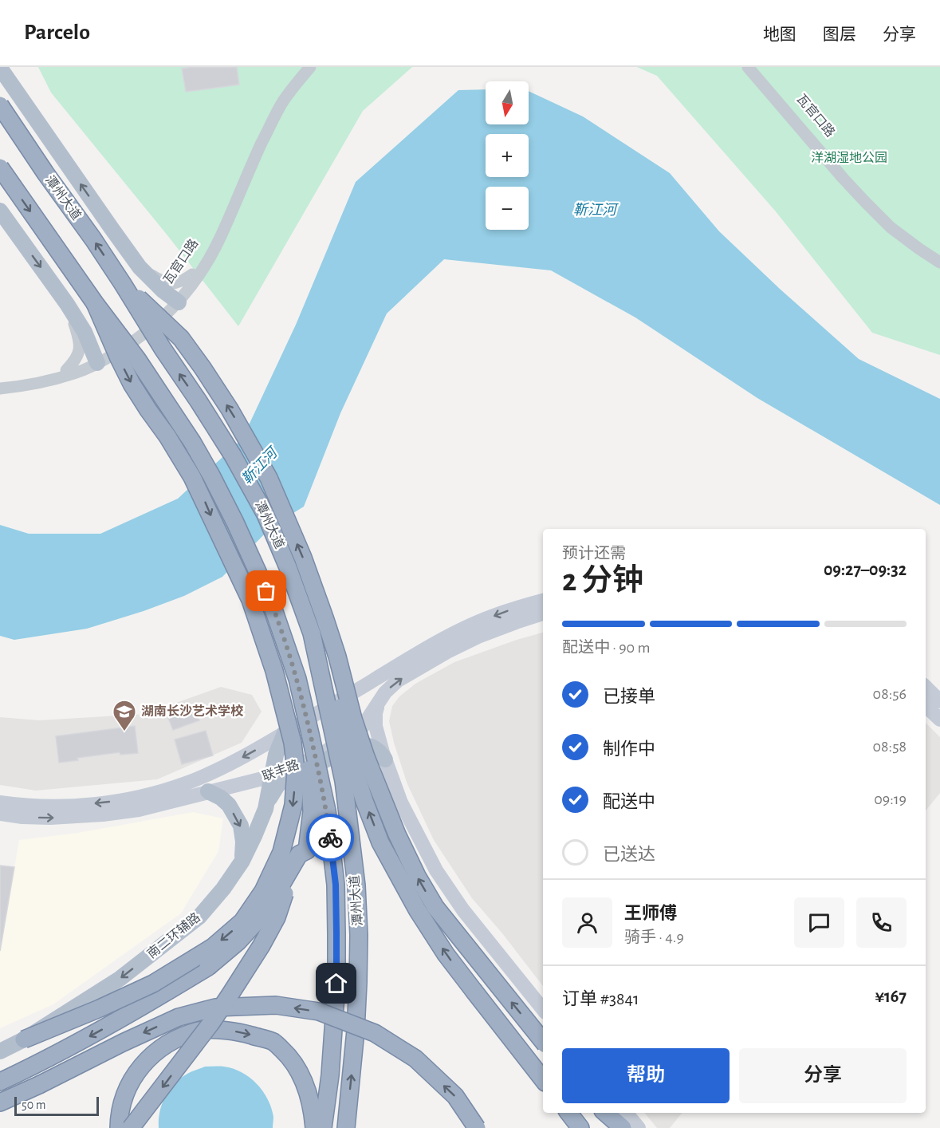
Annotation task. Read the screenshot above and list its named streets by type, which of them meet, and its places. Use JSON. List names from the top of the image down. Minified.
{"streets":{"highway":["潭州大道"],"main road":["联丰路","南二环辅路"],"street":["瓦官口路"]},"crossings":[["瓦官口路","潭州大道"],["联丰路","南二环辅路"]],"one_way":["南二环辅路"],"water":["靳江河"],"parks":["洋湖湿地公园"],"places":{"school or university":["湖南长沙艺术学校"]},"scale_bar":"50 m","north":"bottom","page":{"header":"Parcelo","nav":["地图","图层","分享"],"map_buttons":["+","−"],"heading":["2 分钟","预计还需","09:27–09:32"],"panel":["王师傅","骑手 · 4.9","订单 #3841","¥167"],"bar":"配送中 · 90 m","list":[["已接单","08:56"],["制作中","08:58"],["配送中","09:19"],"已送达"],"buttons":["帮助","分享"],"scale":"50 m"}}
